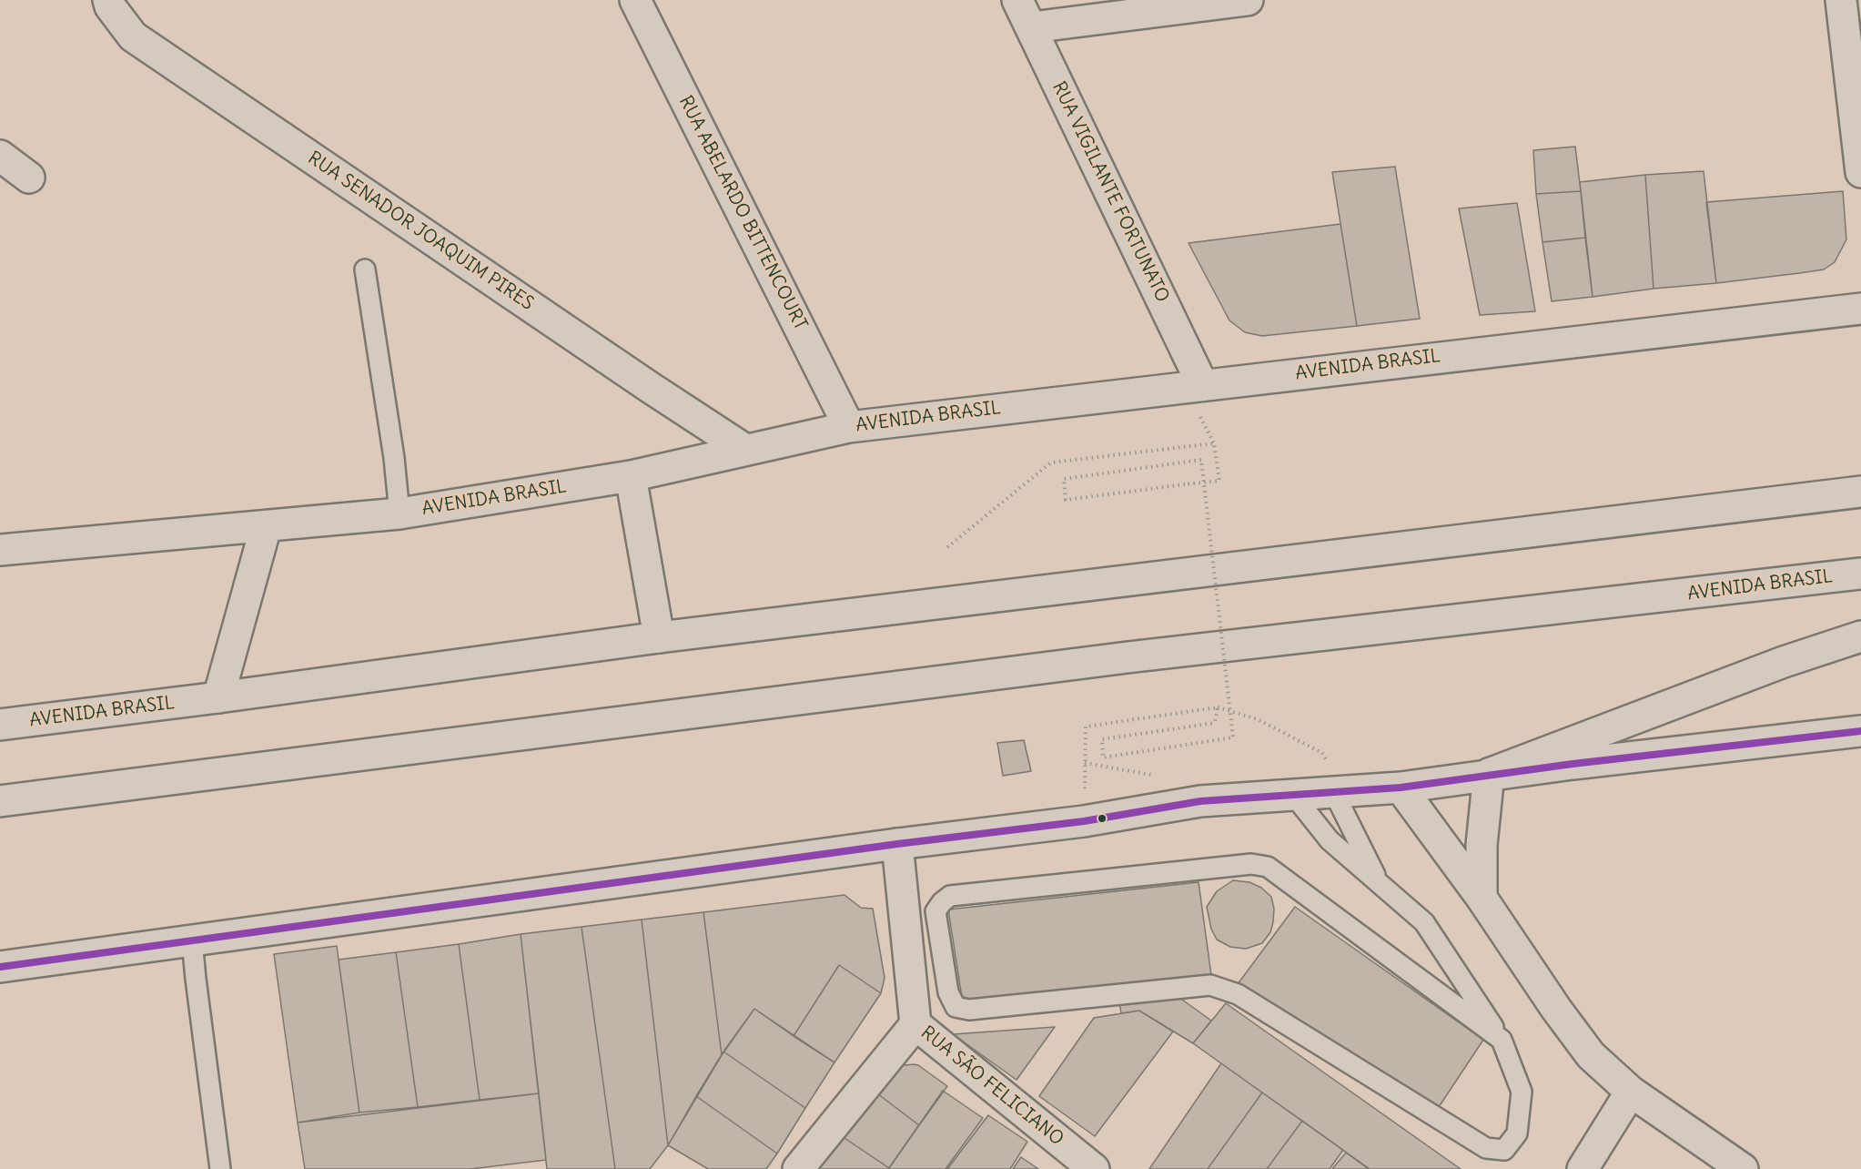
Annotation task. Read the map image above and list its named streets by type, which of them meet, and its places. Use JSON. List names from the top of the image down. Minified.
{"streets":{"main road":["RUA VIGILANTE FORTUNATO","RUA ABELARDO BITTENCOURT","RUA SENADOR JOAQUIM PIRES","AVENIDA BRASIL","RUA SÃO FELICIANO"]},"crossings":[["RUA VIGILANTE FORTUNATO","AVENIDA BRASIL"],["RUA ABELARDO BITTENCOURT","AVENIDA BRASIL"],["RUA SENADOR JOAQUIM PIRES","AVENIDA BRASIL"]]}
